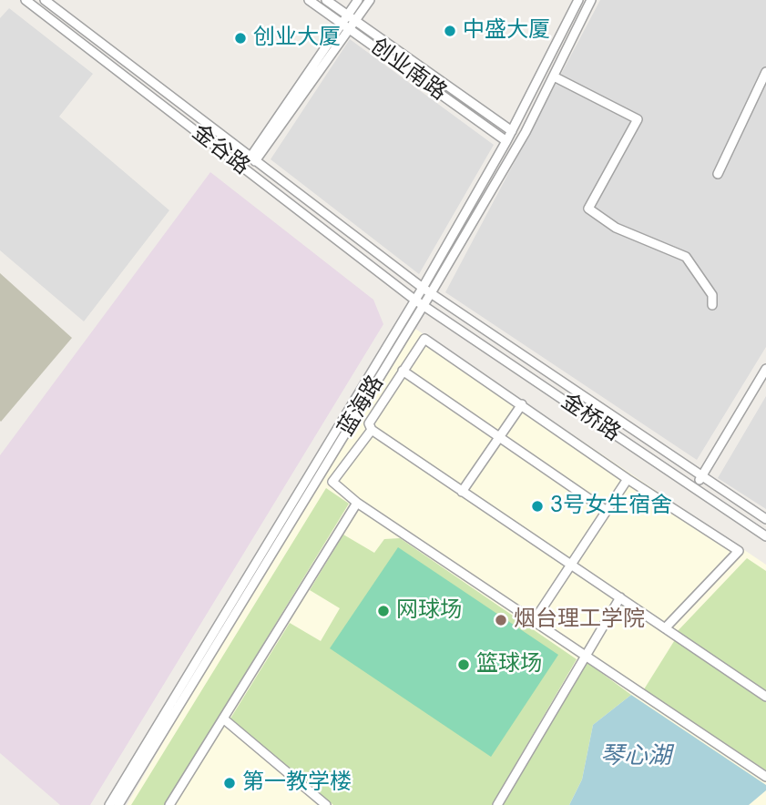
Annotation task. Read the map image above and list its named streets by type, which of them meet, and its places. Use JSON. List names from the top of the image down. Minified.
{"streets":{"street":["创业南路","金谷路","蓝海路","金桥路"]},"crossings":[["创业南路","蓝海路"],["金谷路","蓝海路"],["金谷路","金桥路"],["蓝海路","金桥路"]],"water":["琴心湖"],"places":["中盛大厦","创业大厦","3号女生宿舍","网球场","烟台理工学院","篮球场","第一教学楼"]}
